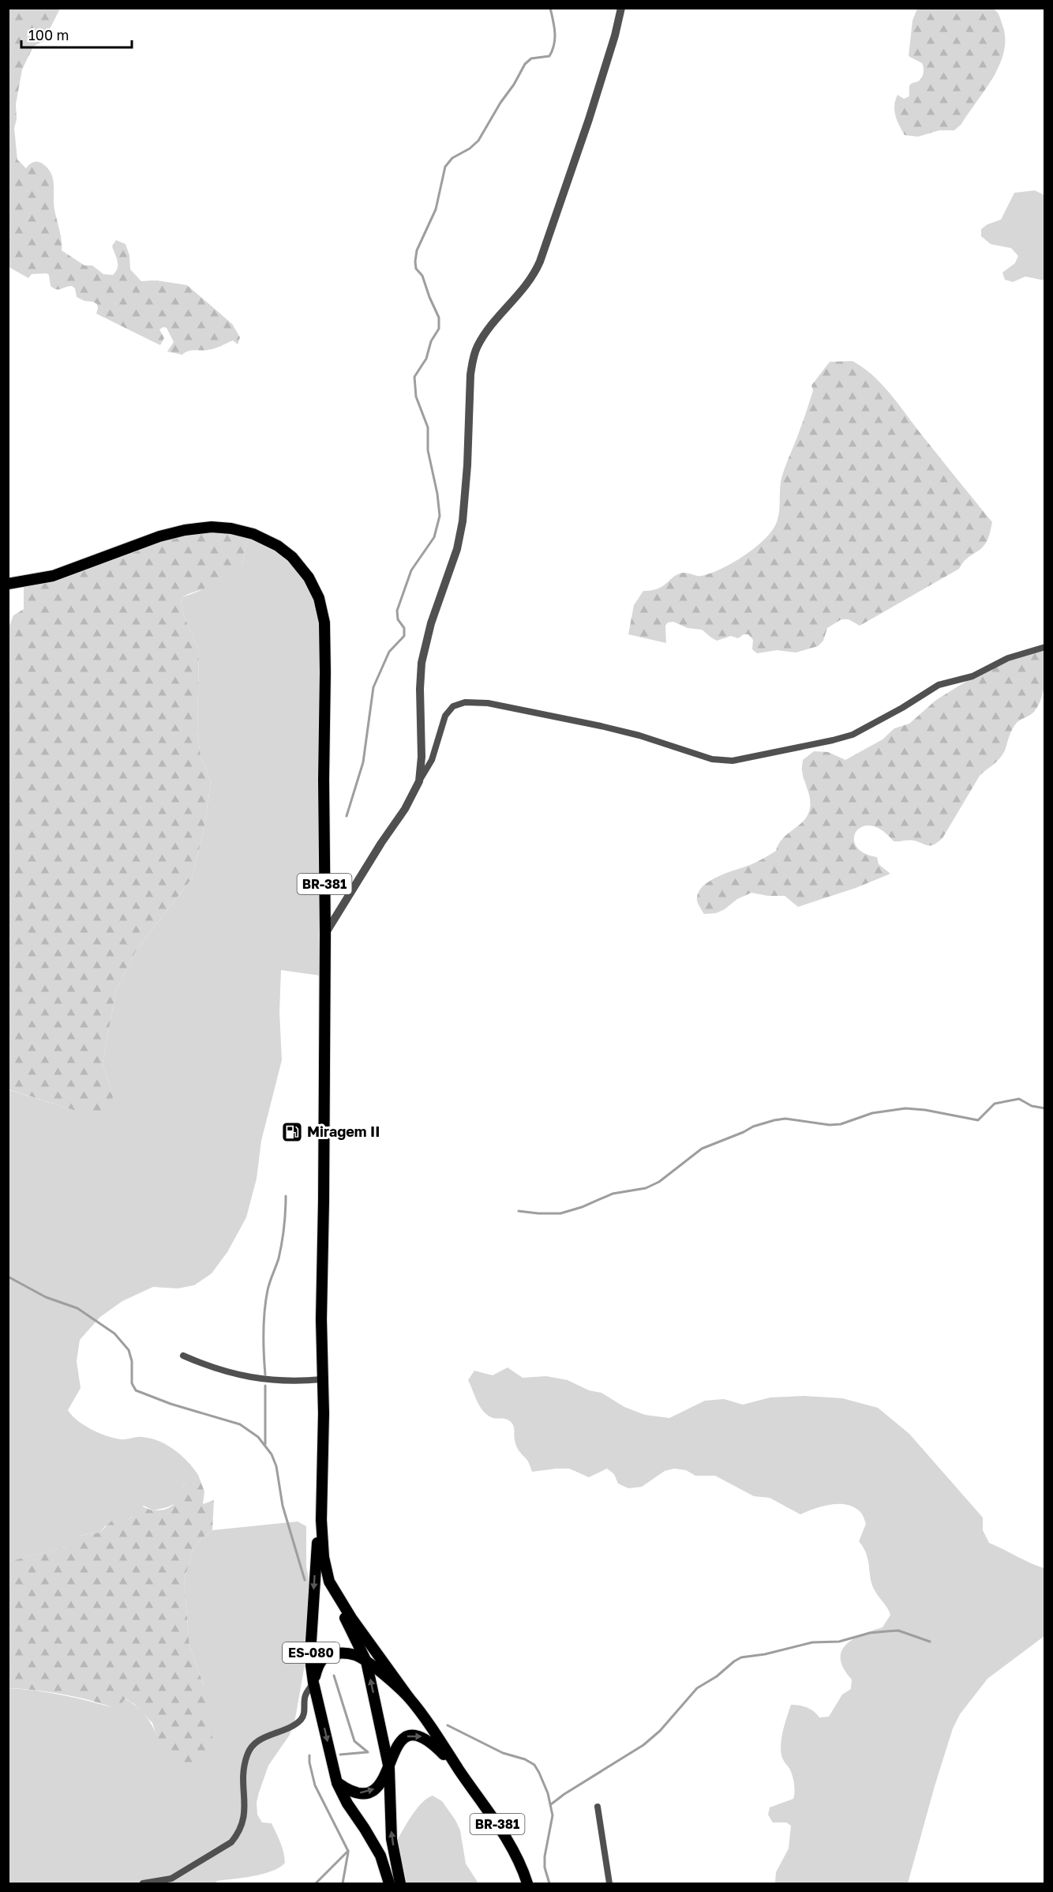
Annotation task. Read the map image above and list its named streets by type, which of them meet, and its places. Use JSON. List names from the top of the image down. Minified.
{"streets":{"main road":["BR-381","ES-080"]},"crossings":[["BR-381","ES-080"]],"places":{"fuel station":["Miragem II"]},"scale_bar":"100 m"}
